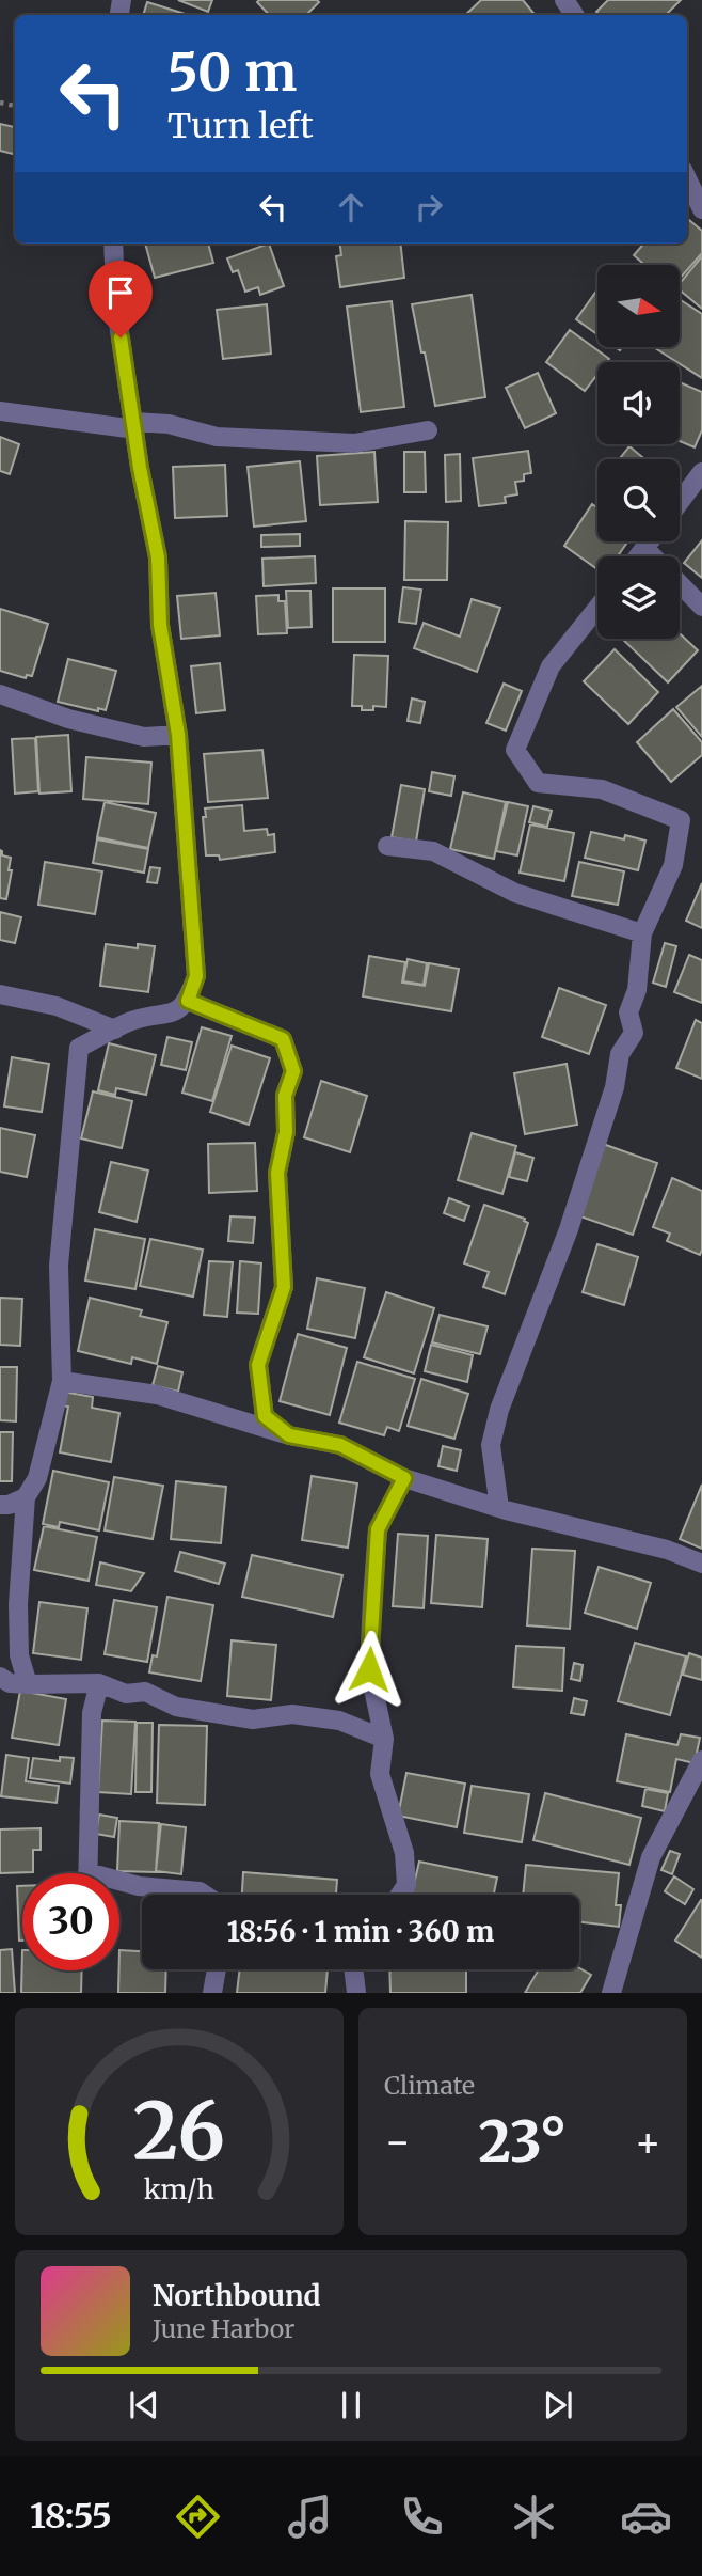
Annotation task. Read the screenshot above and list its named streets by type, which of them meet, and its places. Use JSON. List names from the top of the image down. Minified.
{"north":"right","page":{"turn":["50 m","Turn left"],"limit":"30","trip":"18:56 · 1 min · 360 m","tile":"Climate","heat":["−","23°","+"],"song":["Northbound","June Harbor"],"tabs":"18:55","gauge":["26","km/h"]}}
